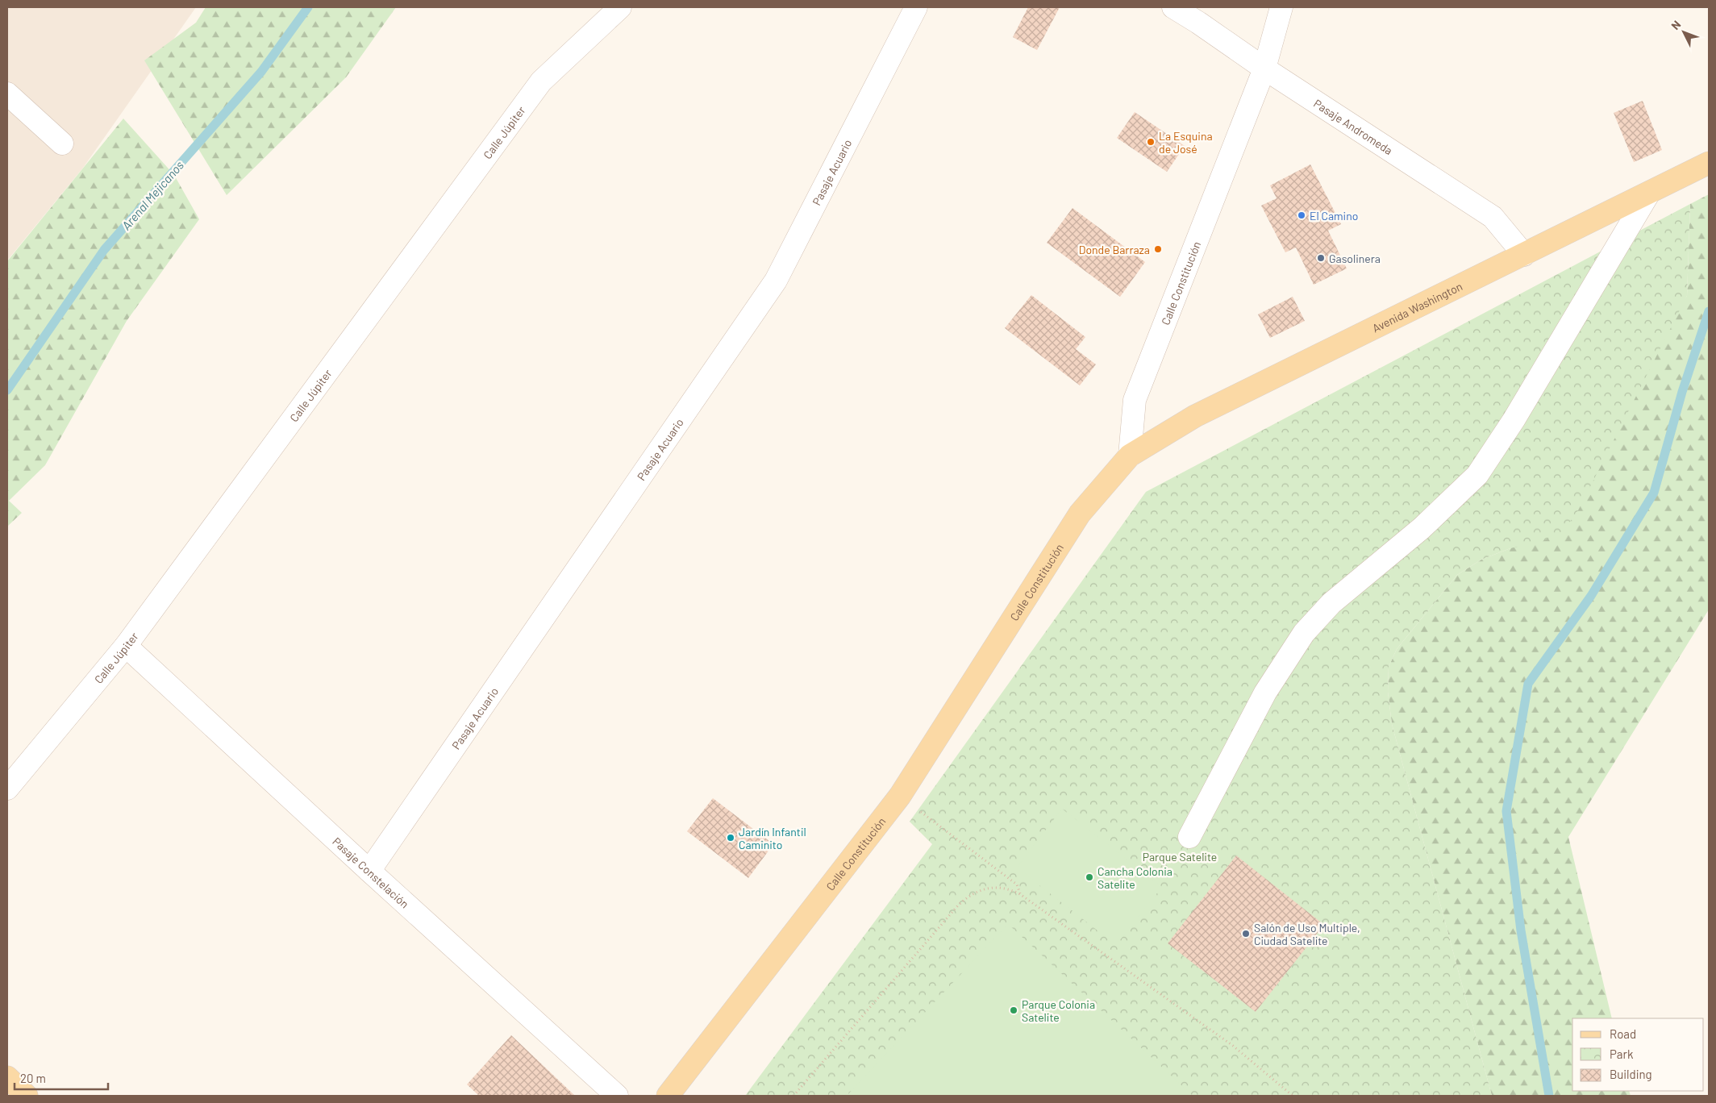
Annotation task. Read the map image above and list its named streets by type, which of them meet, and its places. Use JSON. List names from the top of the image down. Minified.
{"streets":{"main road":["Calle Constitución","Avenida Washington"],"street":["Pasaje Andromeda","Calle Júpiter","Pasaje Acuario","Pasaje Constelación"]},"crossings":[["Pasaje Andromeda","Calle Constitución"],["Pasaje Andromeda","Avenida Washington"],["Calle Júpiter","Pasaje Constelación"],["Pasaje Acuario","Pasaje Constelación"],["Calle Constitución","Avenida Washington"]],"water":["Arenal Mejicanos"],"parks":["Parque Satelite"],"places":["La Esquina de José","El Camino","Donde Barraza","Gasolinera","Jardín Infantil Caminito","Cancha Colonia Satelite","Salón de Uso Multiple, Ciudad Satelite","Parque Colonia Satelite"],"legend":["Road","Park","Building"],"scale_bar":"20 m","north":"top left"}
